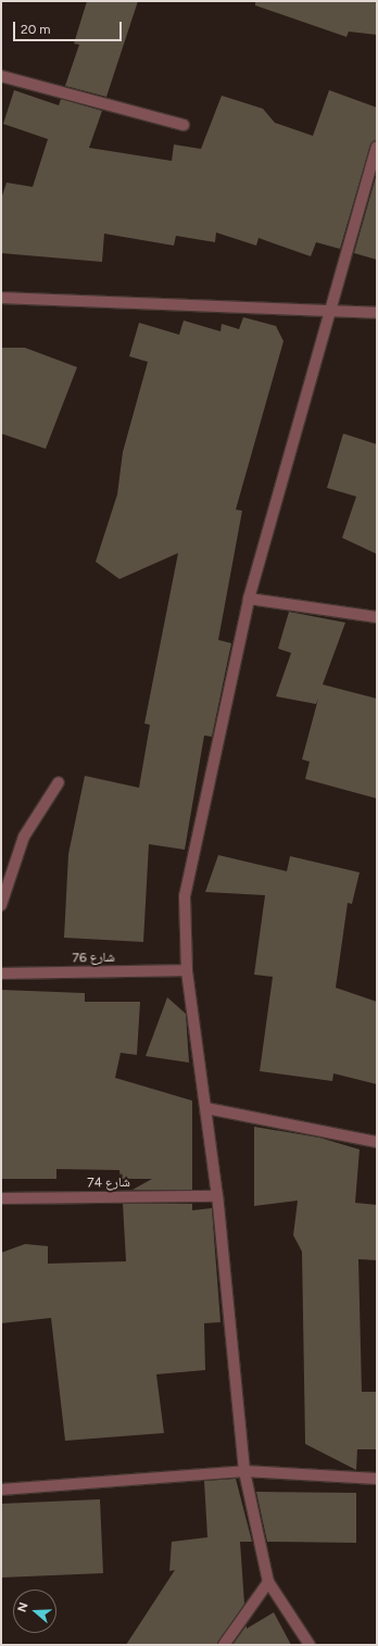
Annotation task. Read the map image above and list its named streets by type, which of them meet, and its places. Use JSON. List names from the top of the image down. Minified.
{"streets":{"street":["شارع 76","شارع 74"]},"scale_bar":"20 m","north":"left"}
